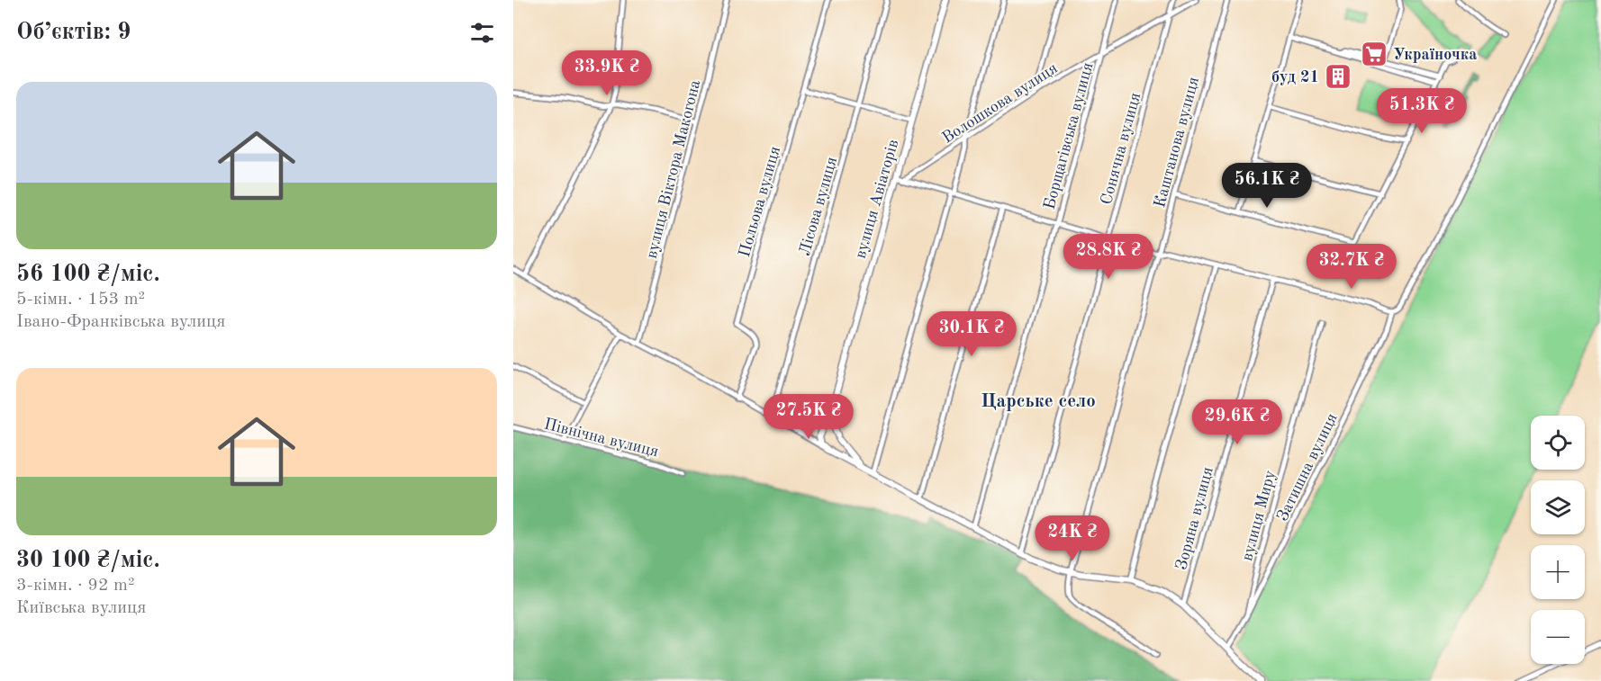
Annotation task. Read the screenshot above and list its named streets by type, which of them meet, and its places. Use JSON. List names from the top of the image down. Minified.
{"streets":{"main road":["вулиця Авіаторів"],"street":["Волошкова вулиця","Борщагівська вулиця","Каштанова вулиця","Сонячна вулиця","вулиця Віктора Макогона","Польова вулиця","Лісова вулиця","Північна вулиця","Затишна вулиця","вулиця Миру","Зоряна вулиця"]},"crossings":[["Волошкова вулиця","Борщагівська вулиця"],["Волошкова вулиця","Сонячна вулиця"],["Затишна вулиця","вулиця Миру"]],"districts":["Царське село"],"places":{"supermarket":["Україночка"],"building":["буд 21"]},"page":{"heading":"Об’єктів: 9","price":["33.9K ₴","51.3K ₴","56.1K ₴","28.8K ₴","32.7K ₴","30.1K ₴","27.5K ₴","29.6K ₴","24K ₴"],"list":[{"name":"56 100 ₴/міс.","note":"5-кімн. · 153 m² · Івано-Франківська вулиця"},{"name":"30 100 ₴/міс.","note":"3-кімн. · 92 m² · Київська вулиця"}],"map_buttons":["+","−"]}}
